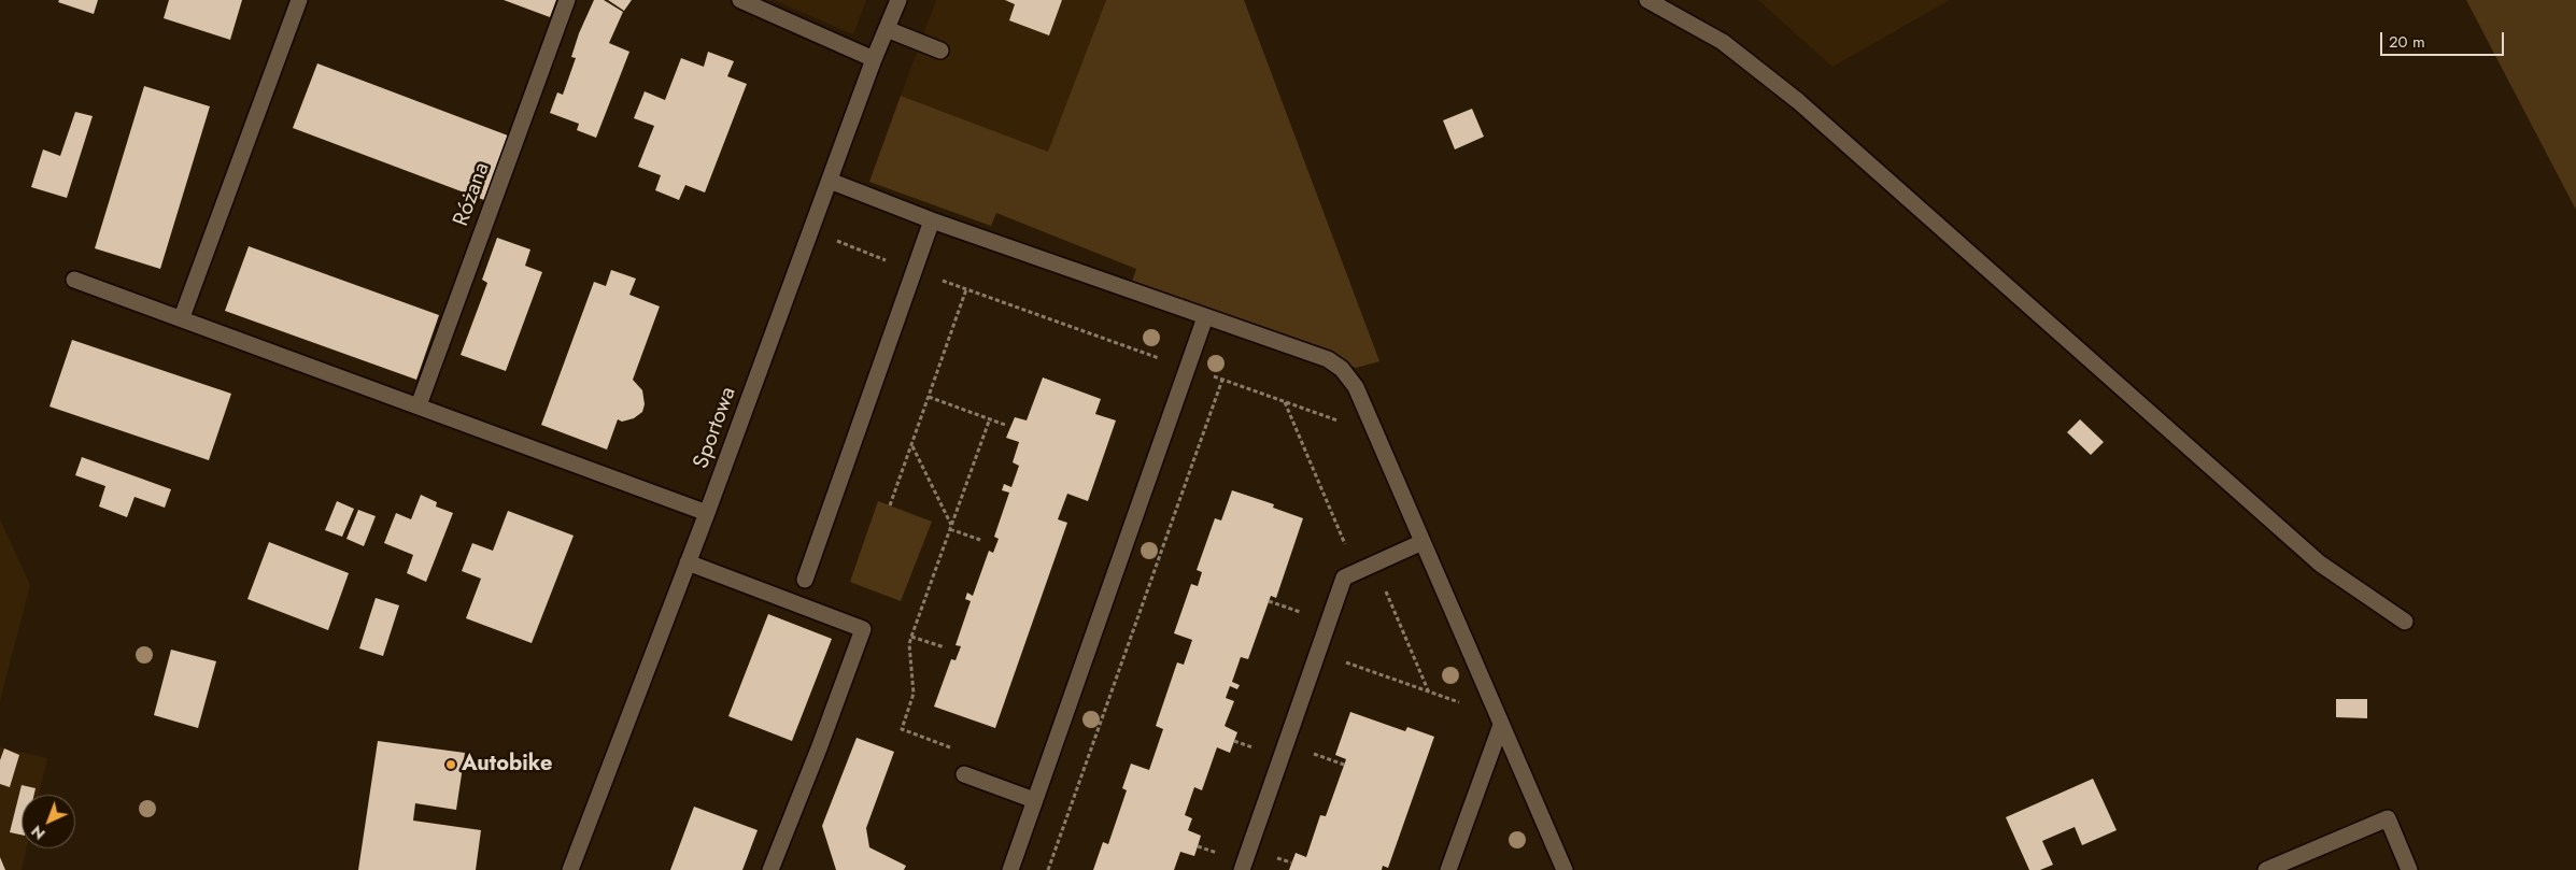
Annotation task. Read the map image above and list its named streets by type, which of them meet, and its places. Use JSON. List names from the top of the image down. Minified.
{"streets":{"street":["Różana","Sportowa"]},"places":["Autobike"],"scale_bar":"20 m","north":"bottom left"}
